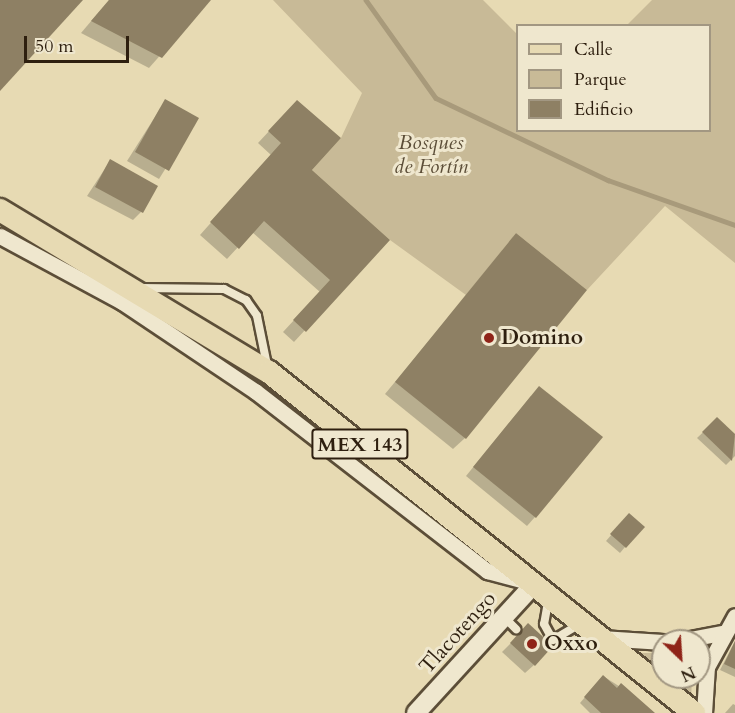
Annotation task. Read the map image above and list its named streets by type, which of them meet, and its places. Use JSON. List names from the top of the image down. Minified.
{"streets":{"main road":["MEX 143"],"street":["Tlacotengo"]},"crossings":[["MEX 143","Tlacotengo"]],"parks":["Bosques de Fortín"],"places":["Domino","Oxxo"],"legend":["Calle","Parque","Edificio"],"scale_bar":"50 m","north":"bottom right"}
